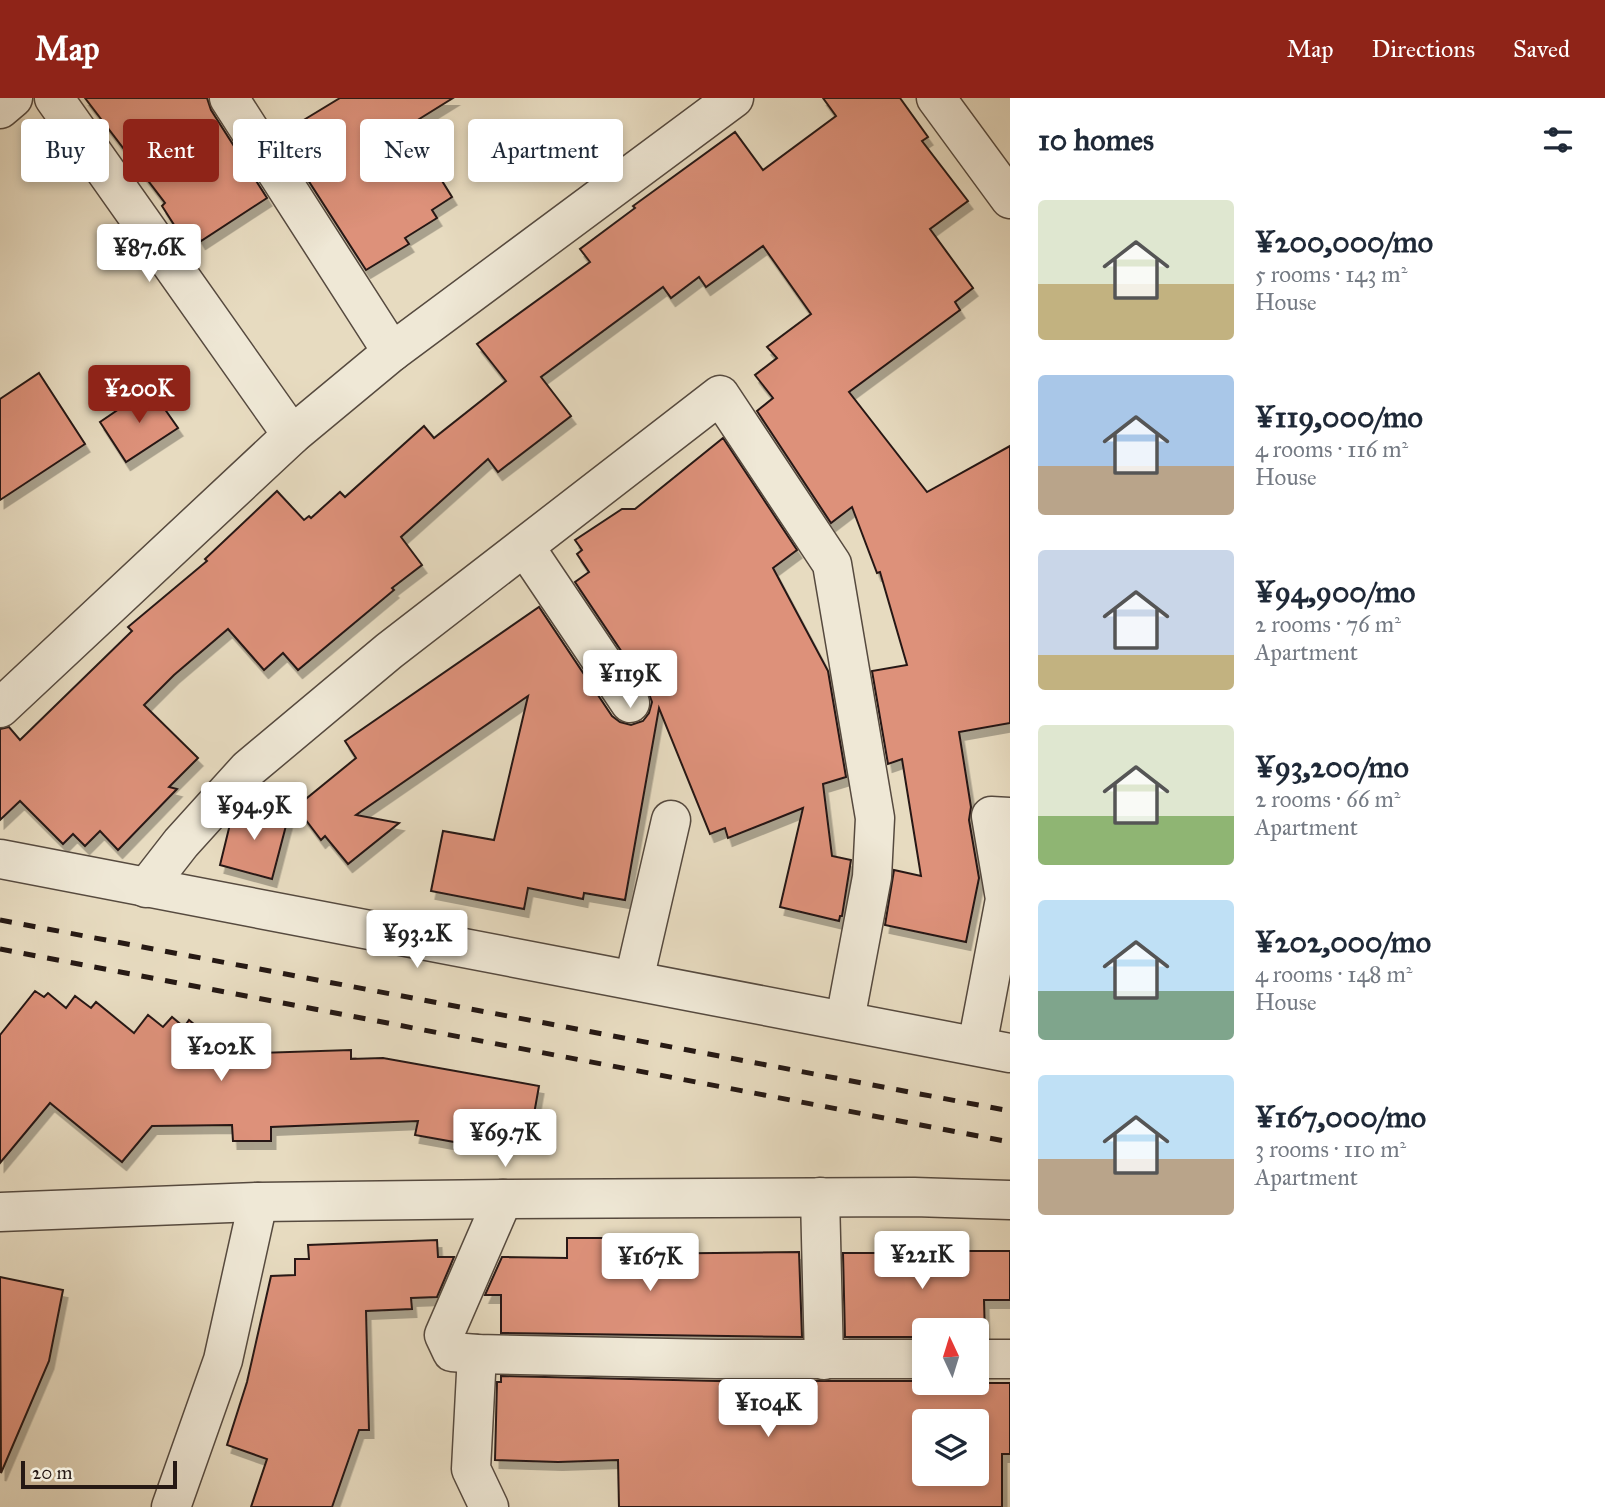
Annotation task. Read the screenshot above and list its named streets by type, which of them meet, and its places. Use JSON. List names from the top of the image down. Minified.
{"scale_bar":"20 m","north":"top","page":{"header":"Map","nav":["Map","Directions","Saved"],"heading":"10 homes","chip":["Buy","Rent","Filters","New","Apartment"],"list":[{"name":"¥200,000/mo","note":"5 rooms · 143 m² · House"},{"name":"¥119,000/mo","note":"4 rooms · 116 m² · House"},{"name":"¥94,900/mo","note":"2 rooms · 76 m² · Apartment"},{"name":"¥93,200/mo","note":"2 rooms · 66 m² · Apartment"},{"name":"¥202,000/mo","note":"4 rooms · 148 m² · House"},{"name":"¥167,000/mo","note":"3 rooms · 110 m² · Apartment"}],"price":["¥87.6K","¥200K","¥119K","¥94.9K","¥93.2K","¥202K","¥69.7K","¥221K","¥167K","¥104K"],"scale":"20 m"}}
